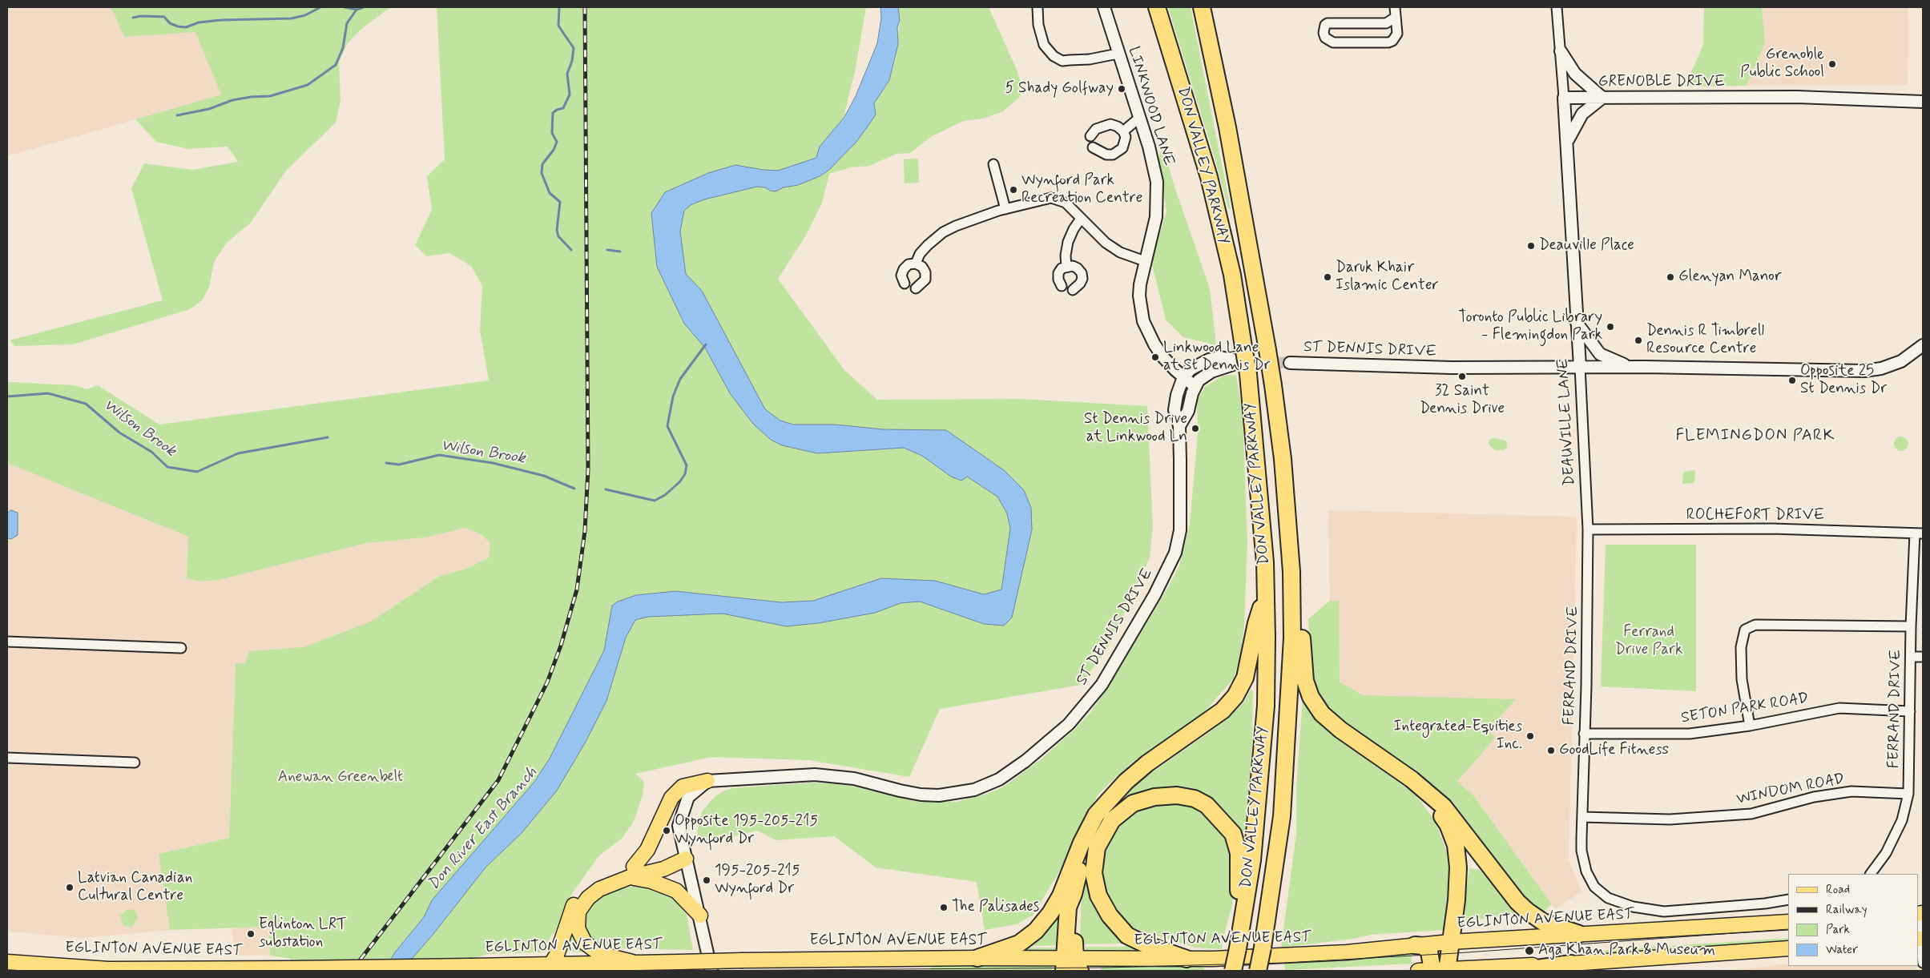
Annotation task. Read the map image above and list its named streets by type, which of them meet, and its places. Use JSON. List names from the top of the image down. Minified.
{"streets":{"highway":["DON VALLEY PARKWAY"],"main road":["EGLINTON AVENUE EAST"],"street":["GRENOBLE DRIVE","LINKWOOD LANE","ST DENNIS DRIVE","DEAUVILLE LANE","ROCHEFORT DRIVE","FERRAND DRIVE","SETON PARK ROAD","WINDOM ROAD"]},"crossings":[["GRENOBLE DRIVE","DEAUVILLE LANE"],["LINKWOOD LANE","ST DENNIS DRIVE"],["ST DENNIS DRIVE","DEAUVILLE LANE"],["DEAUVILLE LANE","ROCHEFORT DRIVE"],["DEAUVILLE LANE","FERRAND DRIVE"],["ROCHEFORT DRIVE","FERRAND DRIVE"],["FERRAND DRIVE","SETON PARK ROAD"],["FERRAND DRIVE","WINDOM ROAD"]],"districts":["FLEMINGDON PARK"],"water":["Wilson Brook","Don River East Branch"],"parks":["Ferrand Drive Park","Anewan Greenbelt"],"places":["Grenoble Public School","5 Shady Golfway","Wynford Park Recreation Centre","Deauville Place","Daruk Khair Islamic Center","Glenyan Manor","Toronto Public Library - Flemingdon Park","Dennis R Timbrell Resource Centre","Linkwood Lane at St Dennis Dr","32 Saint Dennis Drive","Opposite 25 St Dennis Dr","St Dennis Drive at Linkwood Ln","Integrated-Equities Inc.","GoodLife Fitness","Opposite 195-205-215 Wynford Dr","195-205-215 Wynford Dr","Latvian Canadian Cultural Centre","The Palisades","Eglinton LRT substation","Aga Khan Park & Museum"],"legend":["Road","Railway","Park","Water"]}
